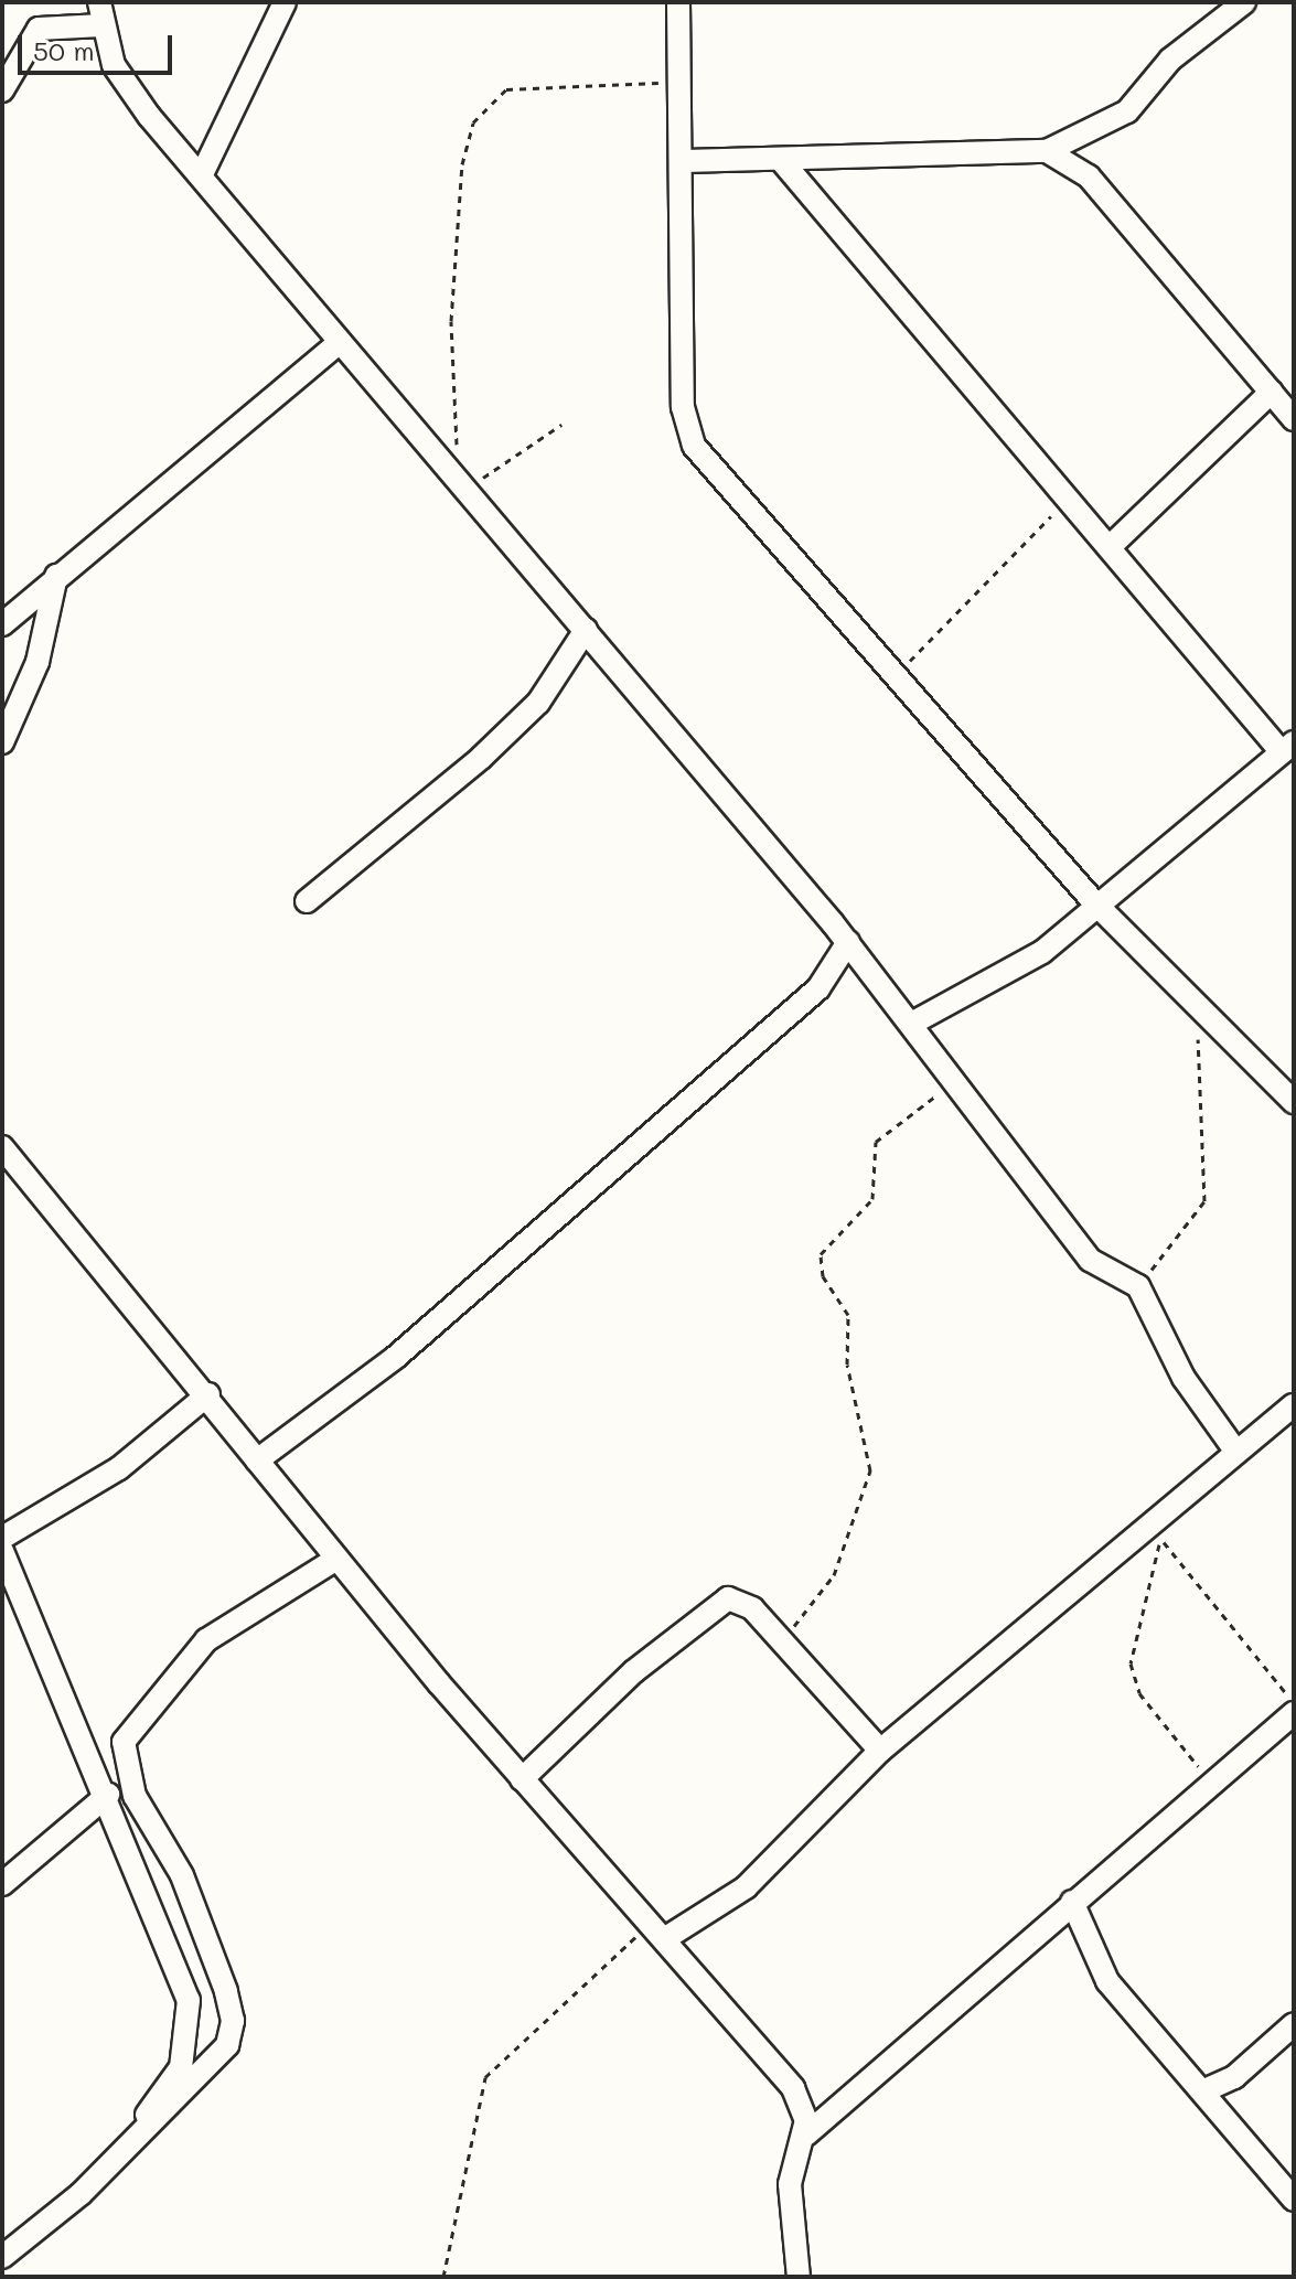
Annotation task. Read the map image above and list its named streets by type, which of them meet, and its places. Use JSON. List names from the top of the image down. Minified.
{"scale_bar":"50 m"}
